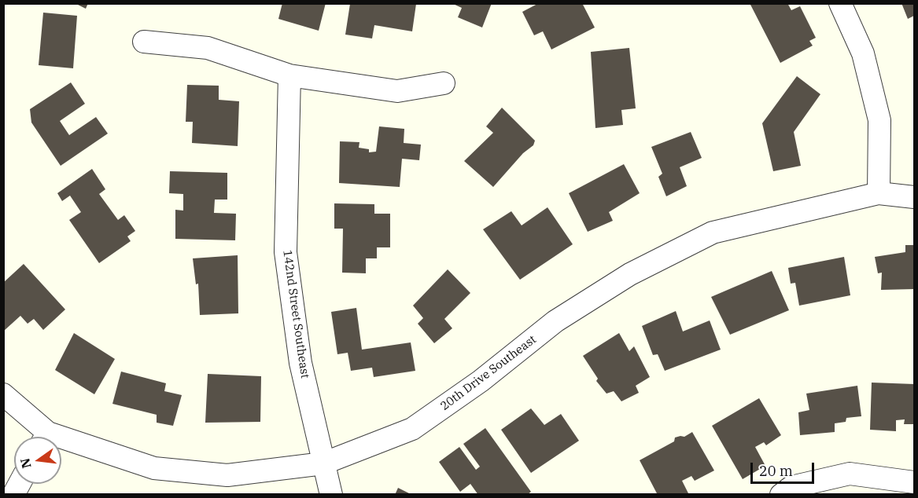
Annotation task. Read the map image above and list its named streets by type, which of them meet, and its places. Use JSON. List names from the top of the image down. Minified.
{"streets":{"street":["142nd Street Southeast","20th Drive Southeast"]},"crossings":[["142nd Street Southeast","20th Drive Southeast"]],"scale_bar":"20 m","north":"left"}
